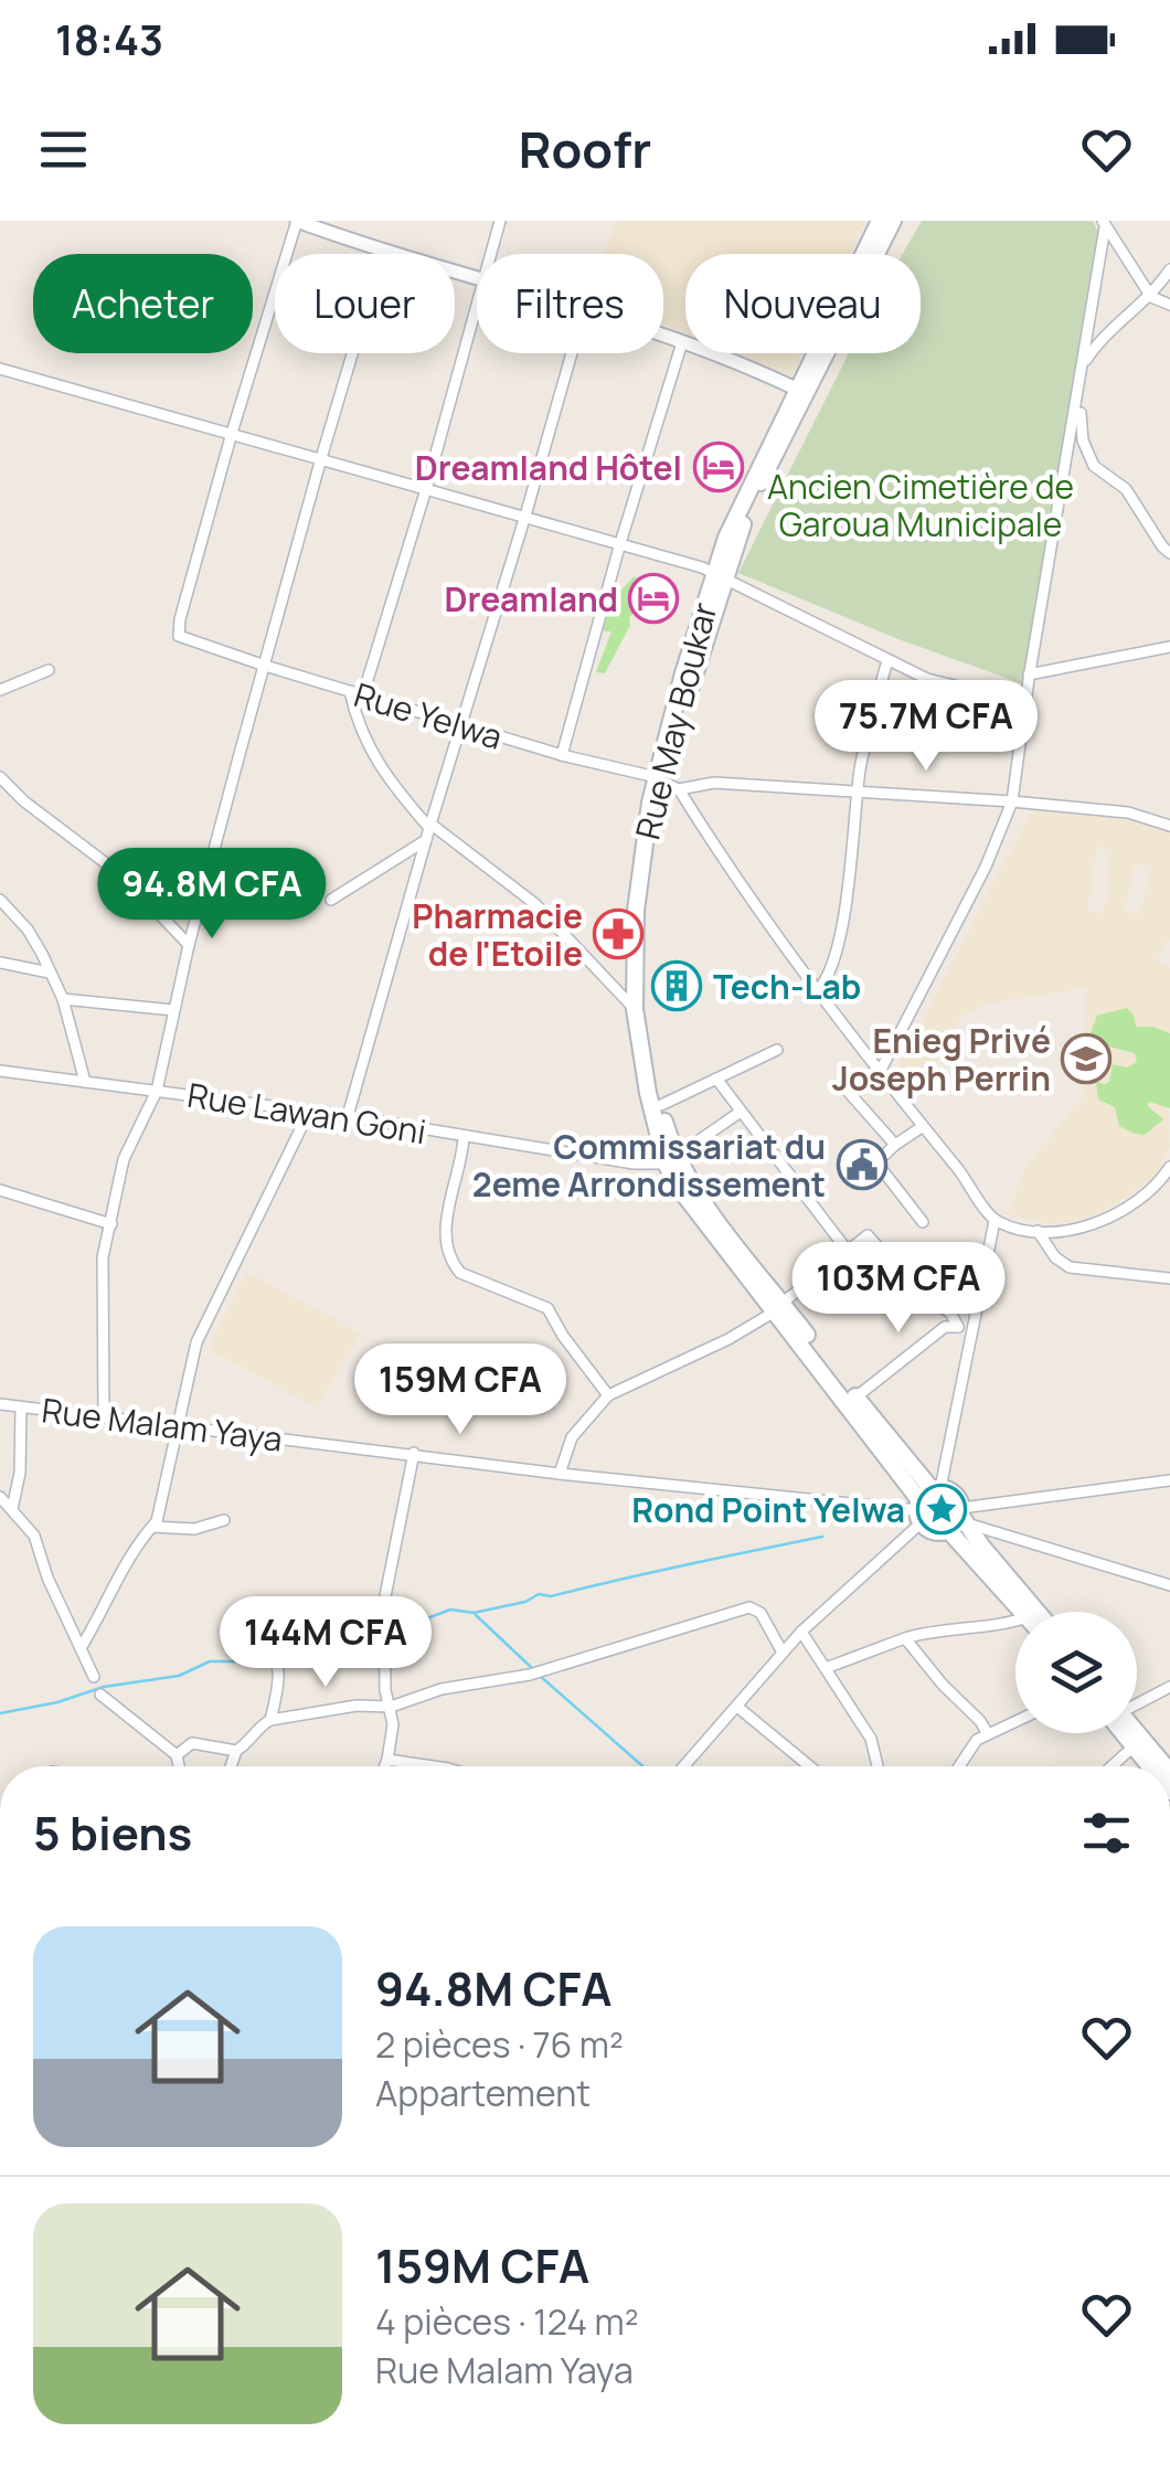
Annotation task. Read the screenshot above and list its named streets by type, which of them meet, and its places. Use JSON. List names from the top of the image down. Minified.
{"streets":{"main road":["Rue May Boukar"],"street":["Rue Yelwa","Rue Lawan Goni","Rue Malam Yaya"]},"crossings":[["Rue Yelwa","Rue May Boukar"],["Rue May Boukar","Rue Lawan Goni"],["Rue May Boukar","Rue Malam Yaya"]],"parks":["Ancien Cimetière de Garoua Municipale"],"places":{"hotel":["Dreamland Hôtel","Dreamland"],"pharmacy":["Pharmacie de l'Etoile"],"building":["Tech-Lab"],"school or university":["Enieg Privé Joseph Perrin"],"public building":["Commissariat du 2eme Arrondissement"],"place":["Rond Point Yelwa"]},"page":{"status":"18:43","header":"Roofr","chip":["Acheter","Louer","Filtres","Nouveau"],"price":["75.7M CFA","94.8M CFA","103M CFA","159M CFA","144M CFA"],"heading":"5 biens","list":[{"name":"94.8M CFA","note":"2 pièces · 76 m² · Appartement"},{"name":"159M CFA","note":"4 pièces · 124 m² · Rue Malam Yaya"}]}}
